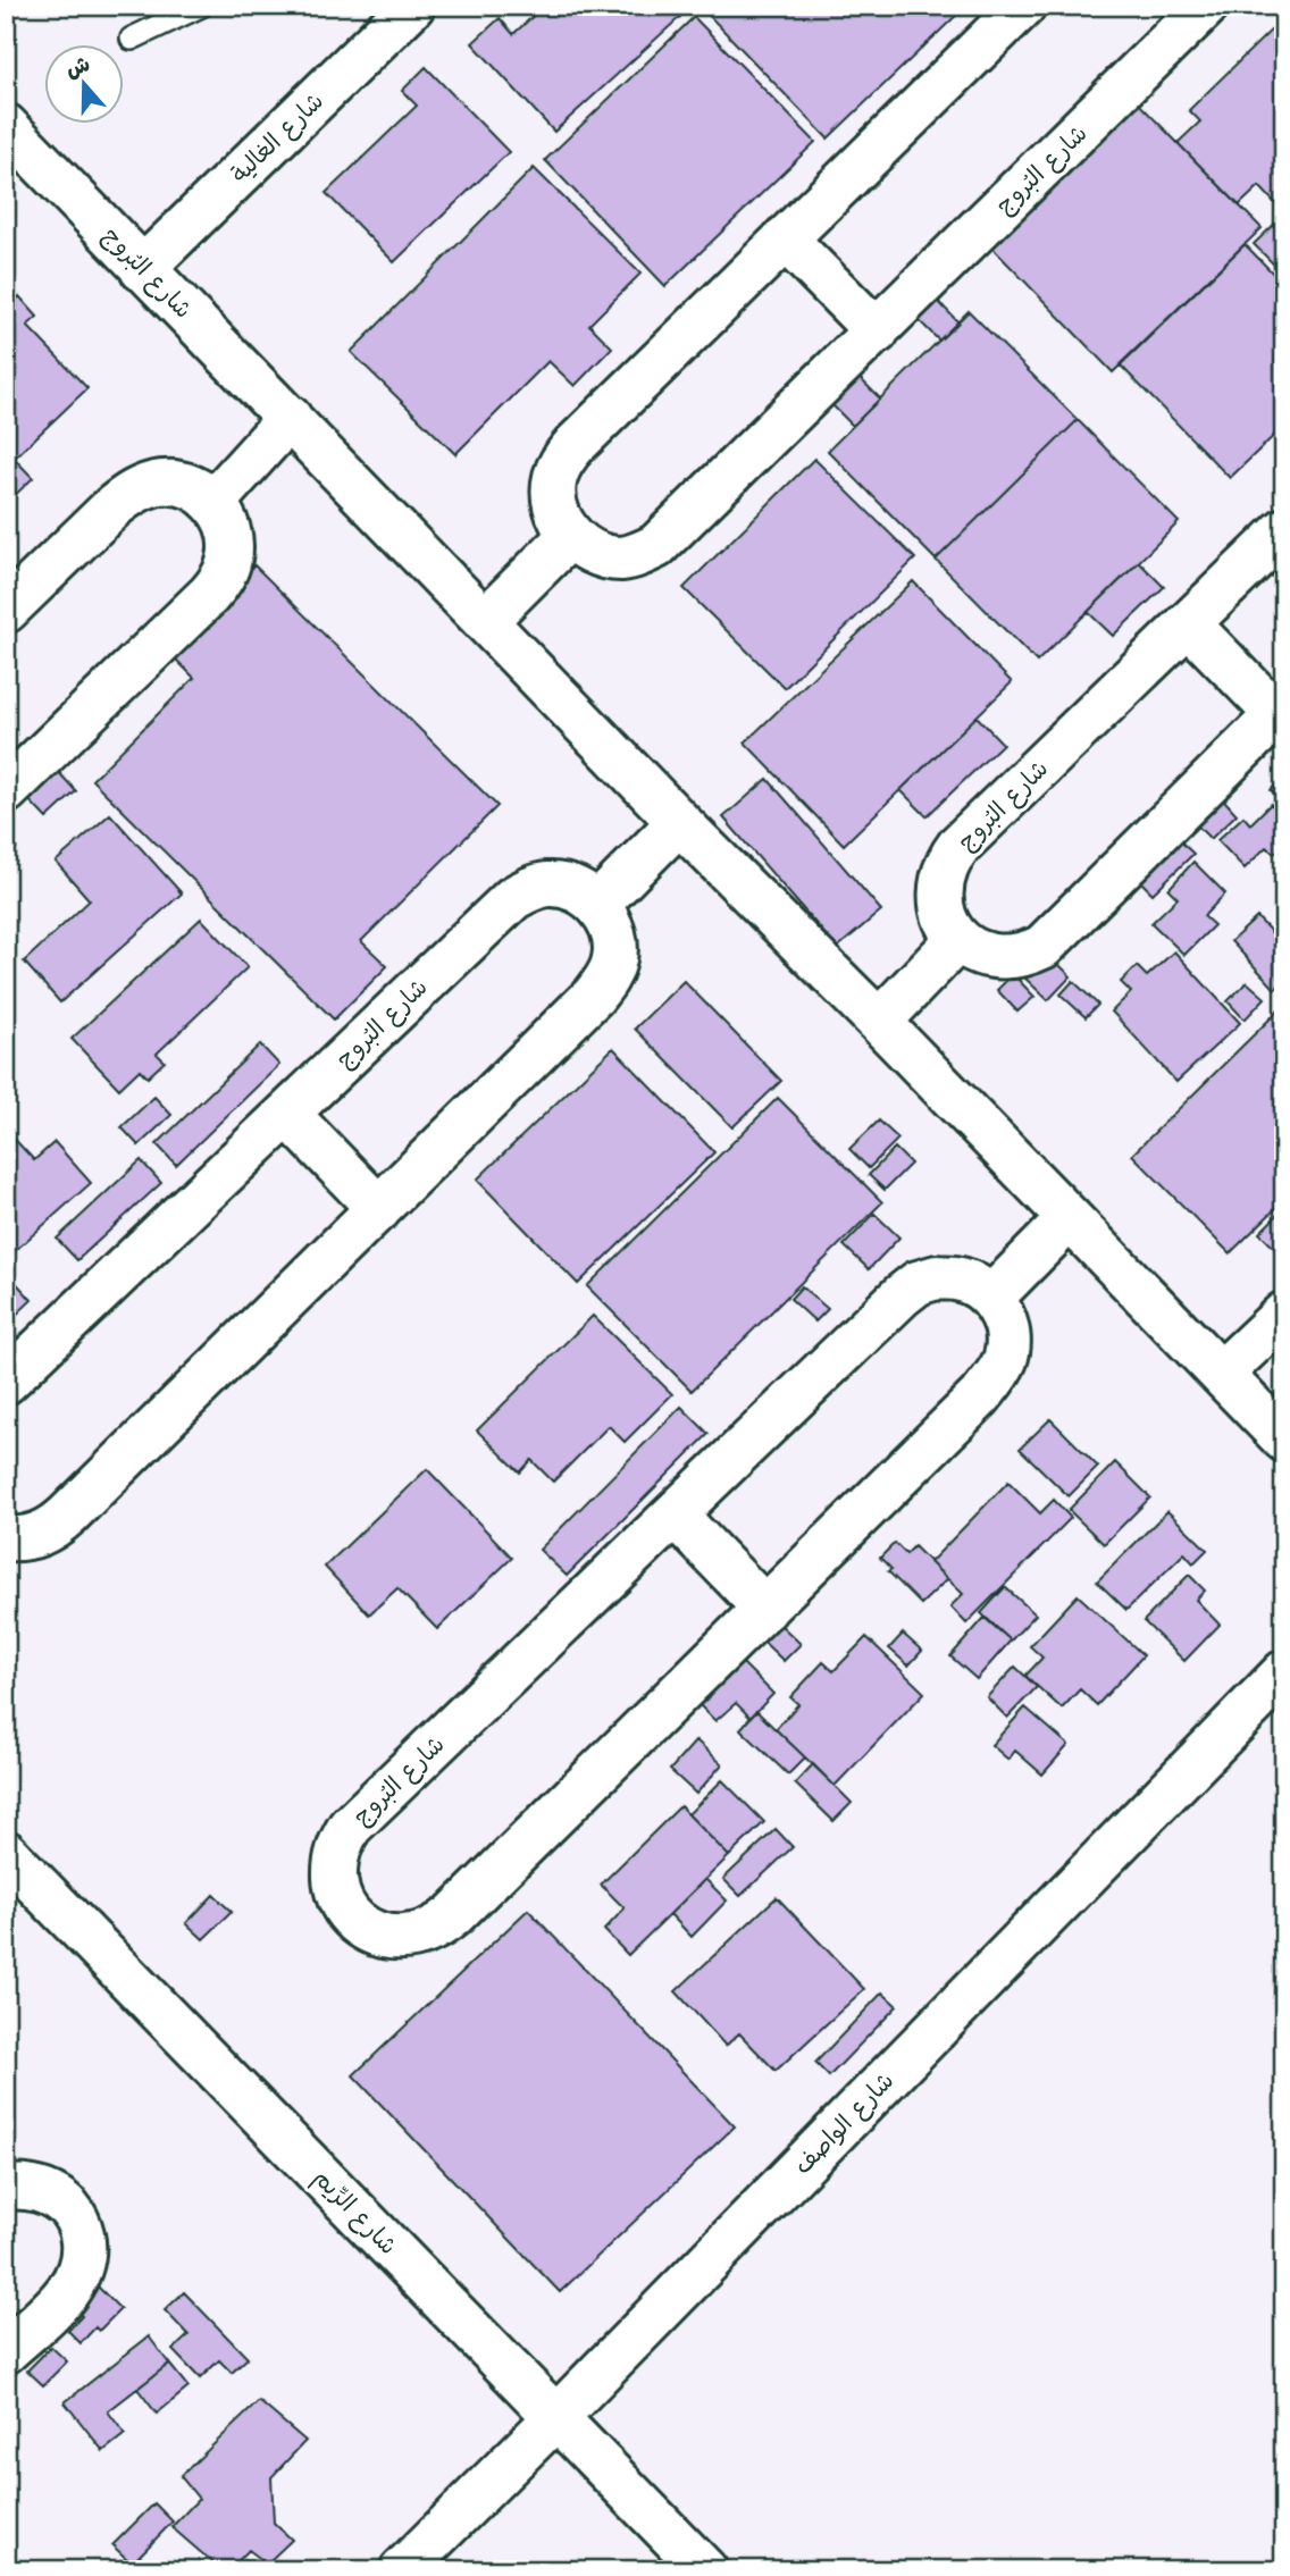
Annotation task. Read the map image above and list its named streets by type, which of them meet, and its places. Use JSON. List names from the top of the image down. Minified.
{"streets":{"street":["شارع الغالية","شارع البُروج","شارع الواصف","شارع الرِّيم"]},"crossings":[["شارع الغالية","شارع البُروج"],["شارع الواصف","شارع الرِّيم"]],"north":"top"}
